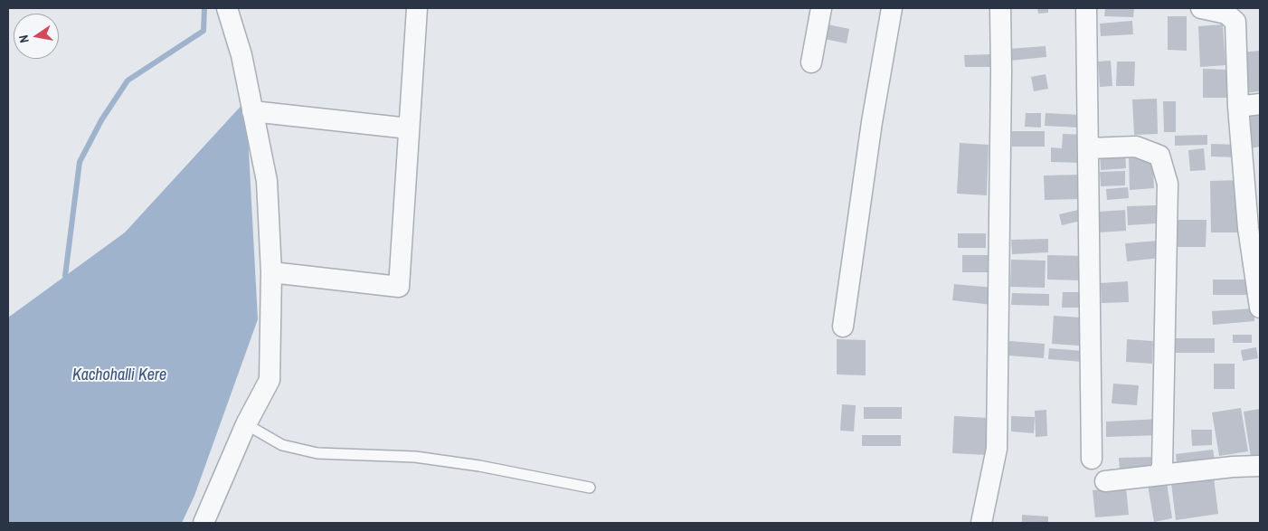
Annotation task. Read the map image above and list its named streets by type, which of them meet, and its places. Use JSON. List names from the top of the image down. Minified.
{"water":["Kachohalli Kere"],"north":"left"}
